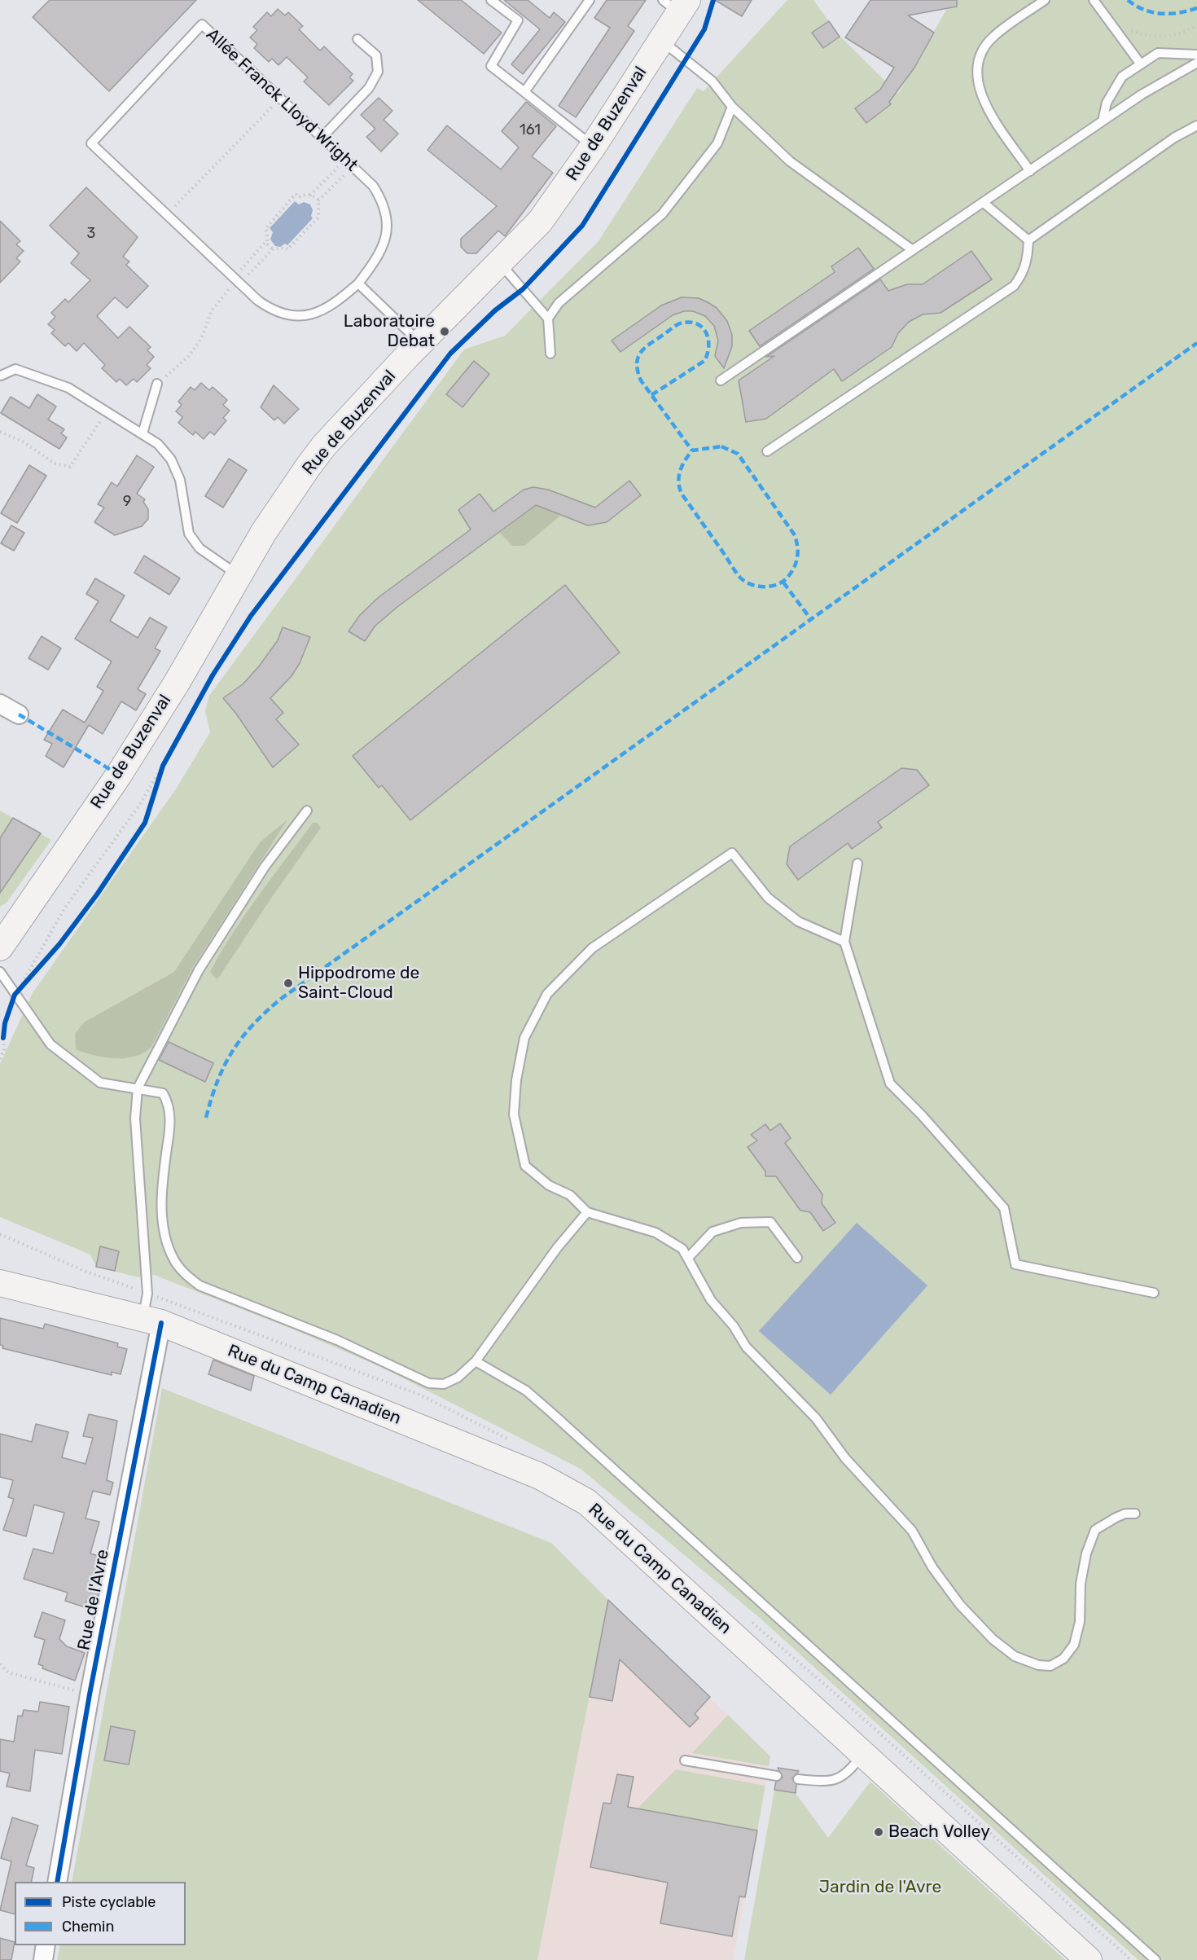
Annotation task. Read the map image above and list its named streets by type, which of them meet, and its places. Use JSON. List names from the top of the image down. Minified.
{"streets":{"main road":["Rue de Buzenval","Rue du Camp Canadien"],"street":["Rue de l'Avre"],"lane":["Allée Franck Lloyd Wright"]},"crossings":[["Rue du Camp Canadien","Rue de l'Avre"]],"parks":["Jardin de l'Avre"],"places":["Laboratoire Debat","Hippodrome de Saint-Cloud","Beach Volley"],"house_numbers":["161","3","9"],"legend":["Piste cyclable","Chemin"]}
